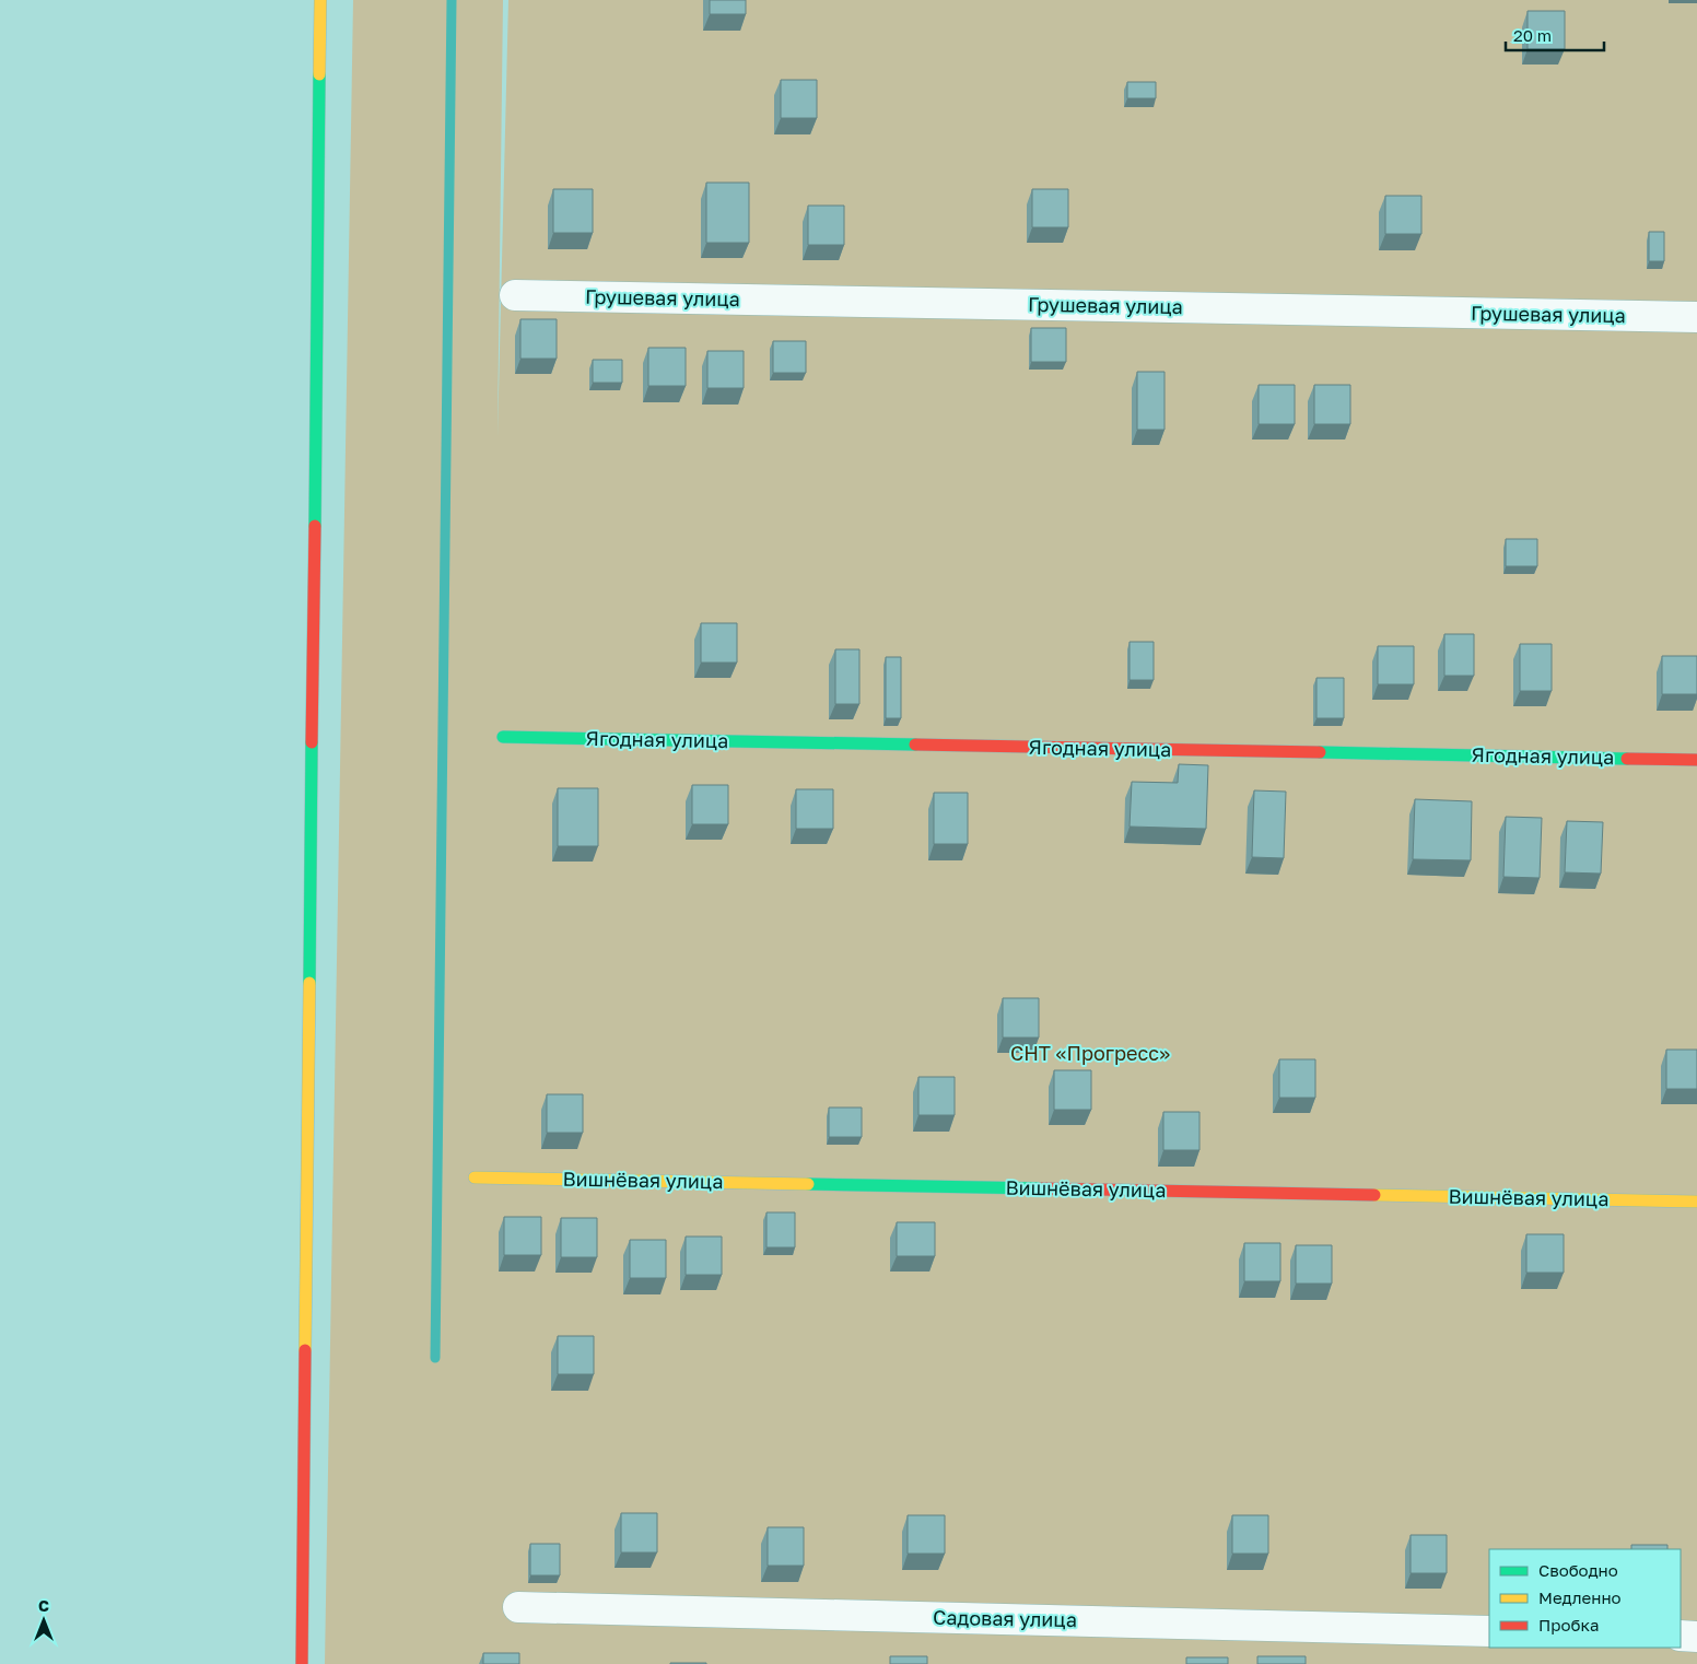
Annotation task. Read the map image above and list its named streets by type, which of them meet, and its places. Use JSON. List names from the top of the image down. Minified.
{"streets":{"street":["Грушевая улица","Ягодная улица","Вишнёвая улица","Садовая улица"]},"parks":["СНТ «Прогресс»"],"legend":["Свободно","Медленно","Пробка"],"scale_bar":"20 m","north":"top"}
